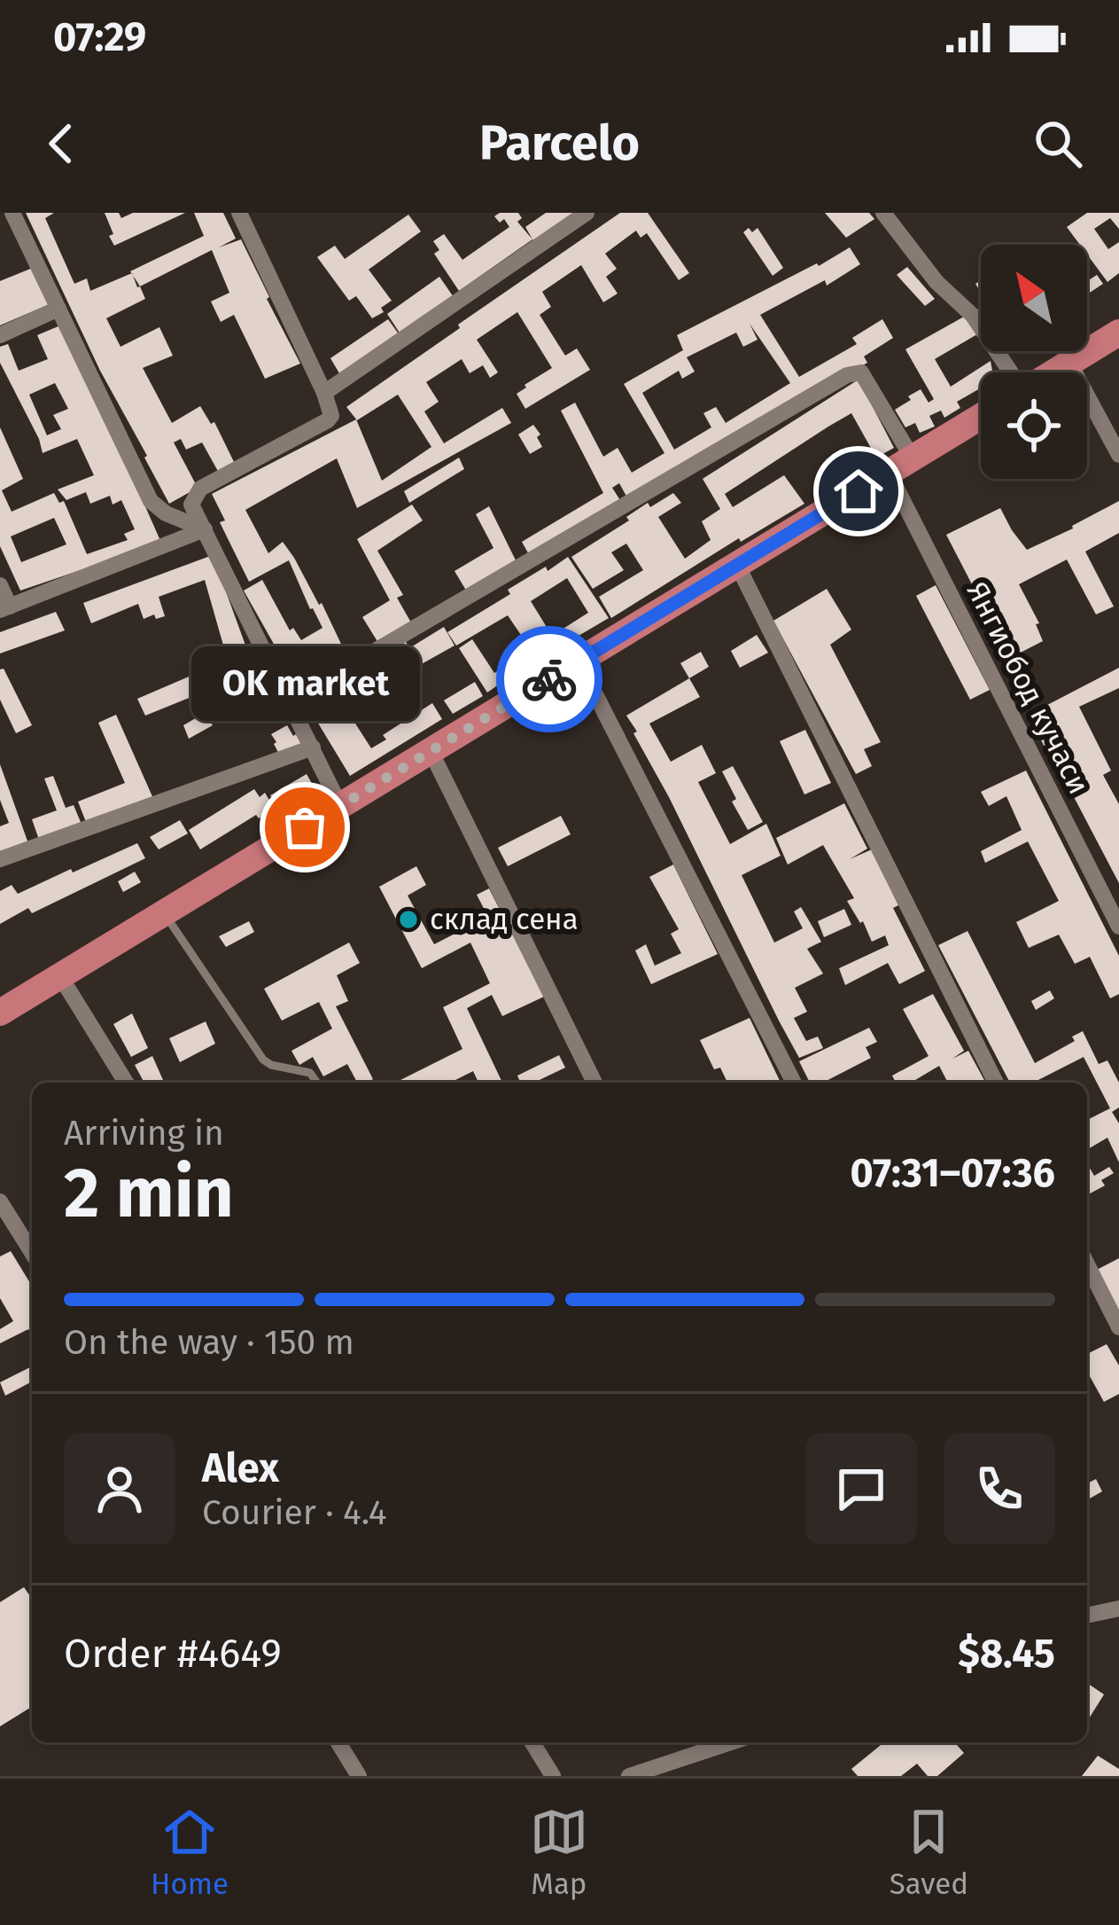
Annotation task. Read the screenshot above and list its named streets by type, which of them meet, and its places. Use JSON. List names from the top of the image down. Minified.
{"streets":{"street":["Янгиобод кучаси"]},"places":["OK market","склад сена"],"north":"top left","page":{"status":"07:29","header":"Parcelo","bubble":"OK market","heading":["2 min","Arriving in","07:31–07:36"],"panel":["Alex","Courier · 4.4","Order #4649","$8.45"],"bar":"On the way · 150 m","tabs":["Home","Map","Saved"]}}
